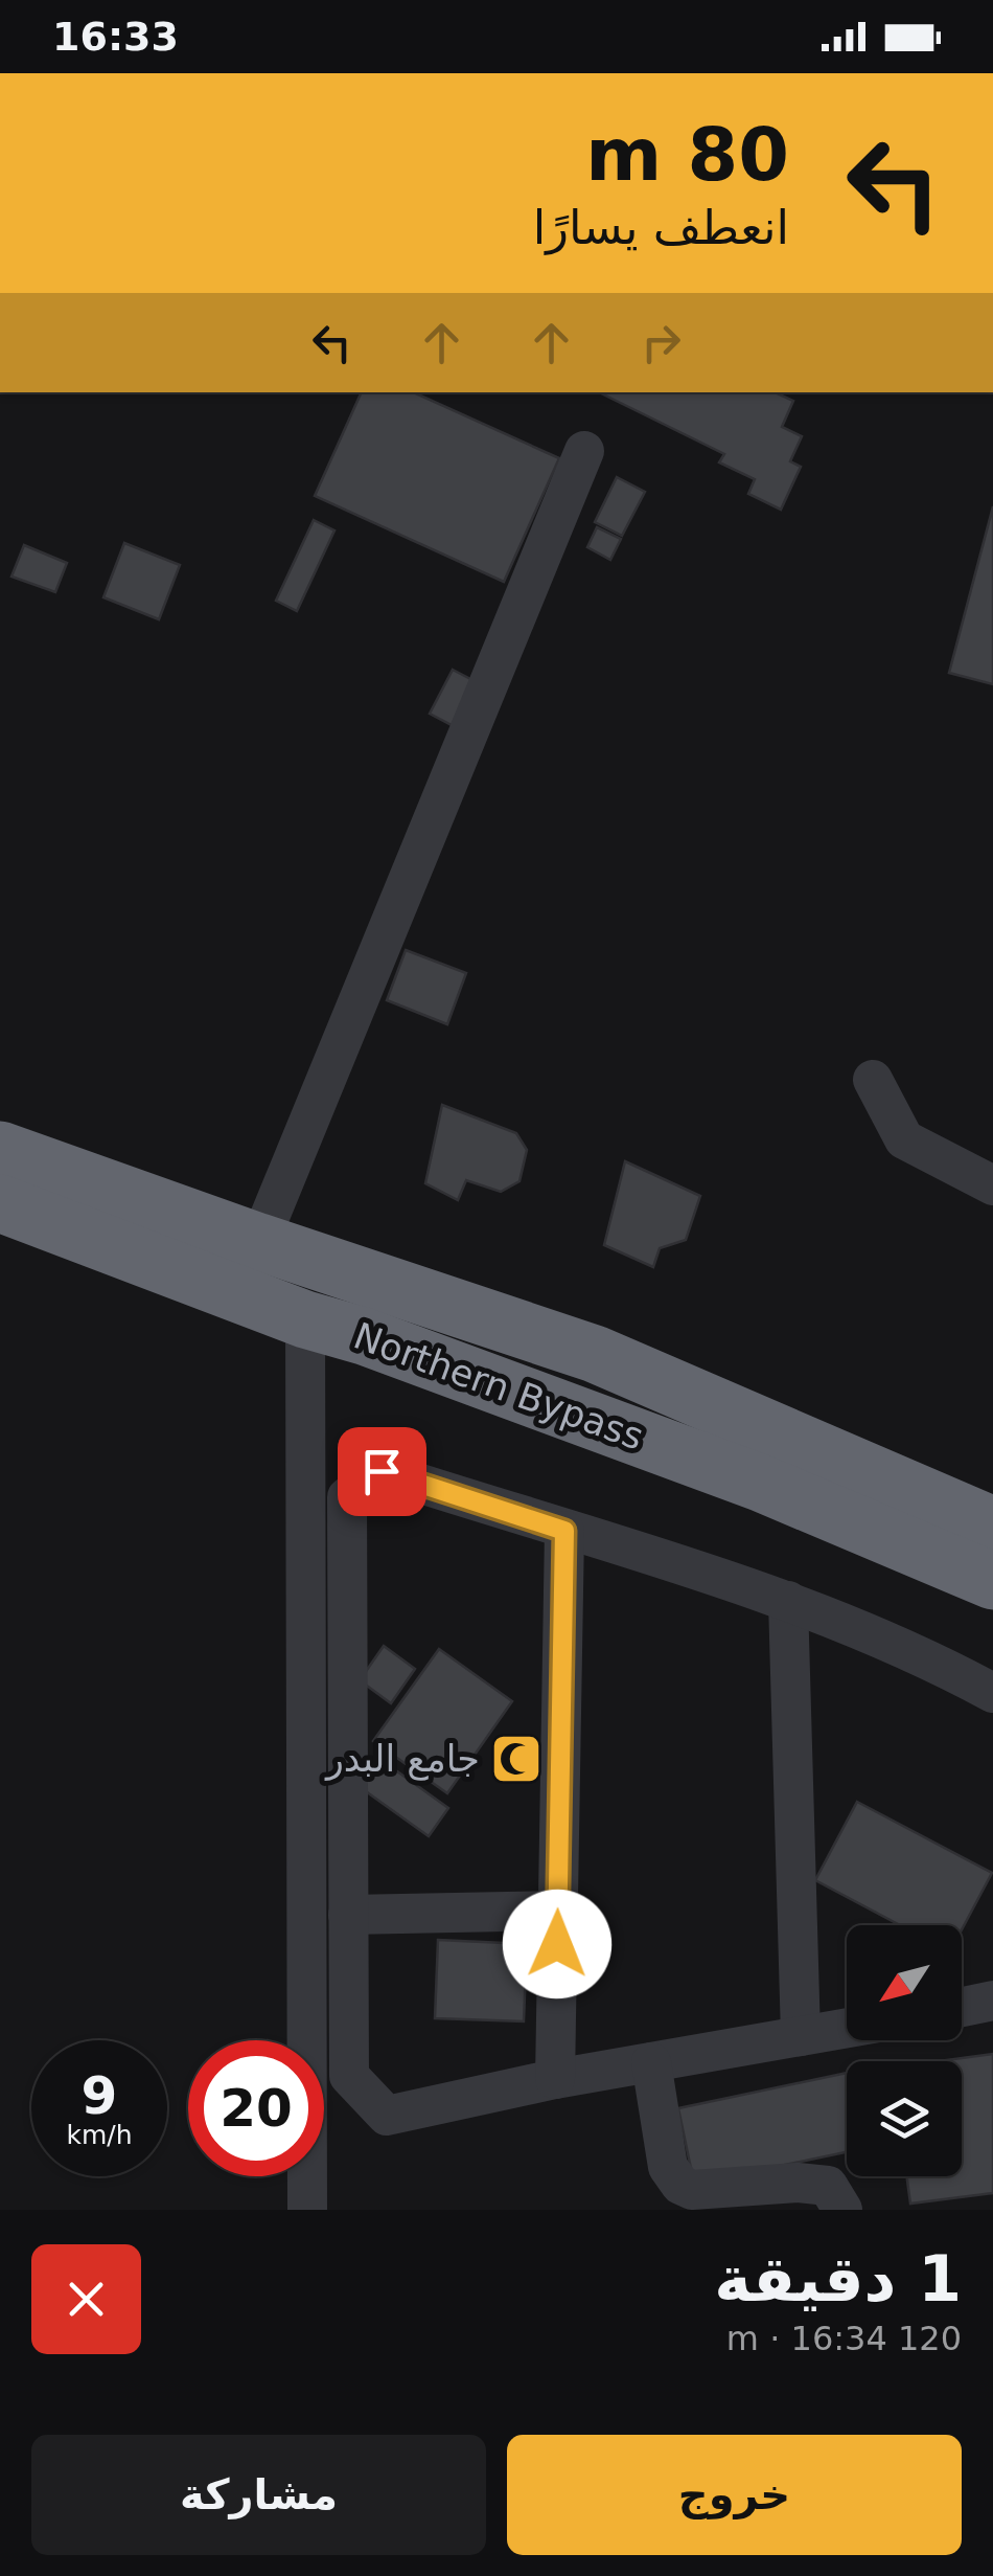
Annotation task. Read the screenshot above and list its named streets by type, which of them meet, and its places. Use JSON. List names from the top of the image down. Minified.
{"streets":{"highway":["Northern Bypass"]},"places":{"mosque":["جامع البدر"]},"north":"bottom left","page":{"status":"16:33","turn":["80 m","انعطف يسارًا"],"speed":"9 km/h","limit":"20","heading":["1 دقيقة","120 m · 16:34"],"buttons":["خروج","مشاركة"]}}
